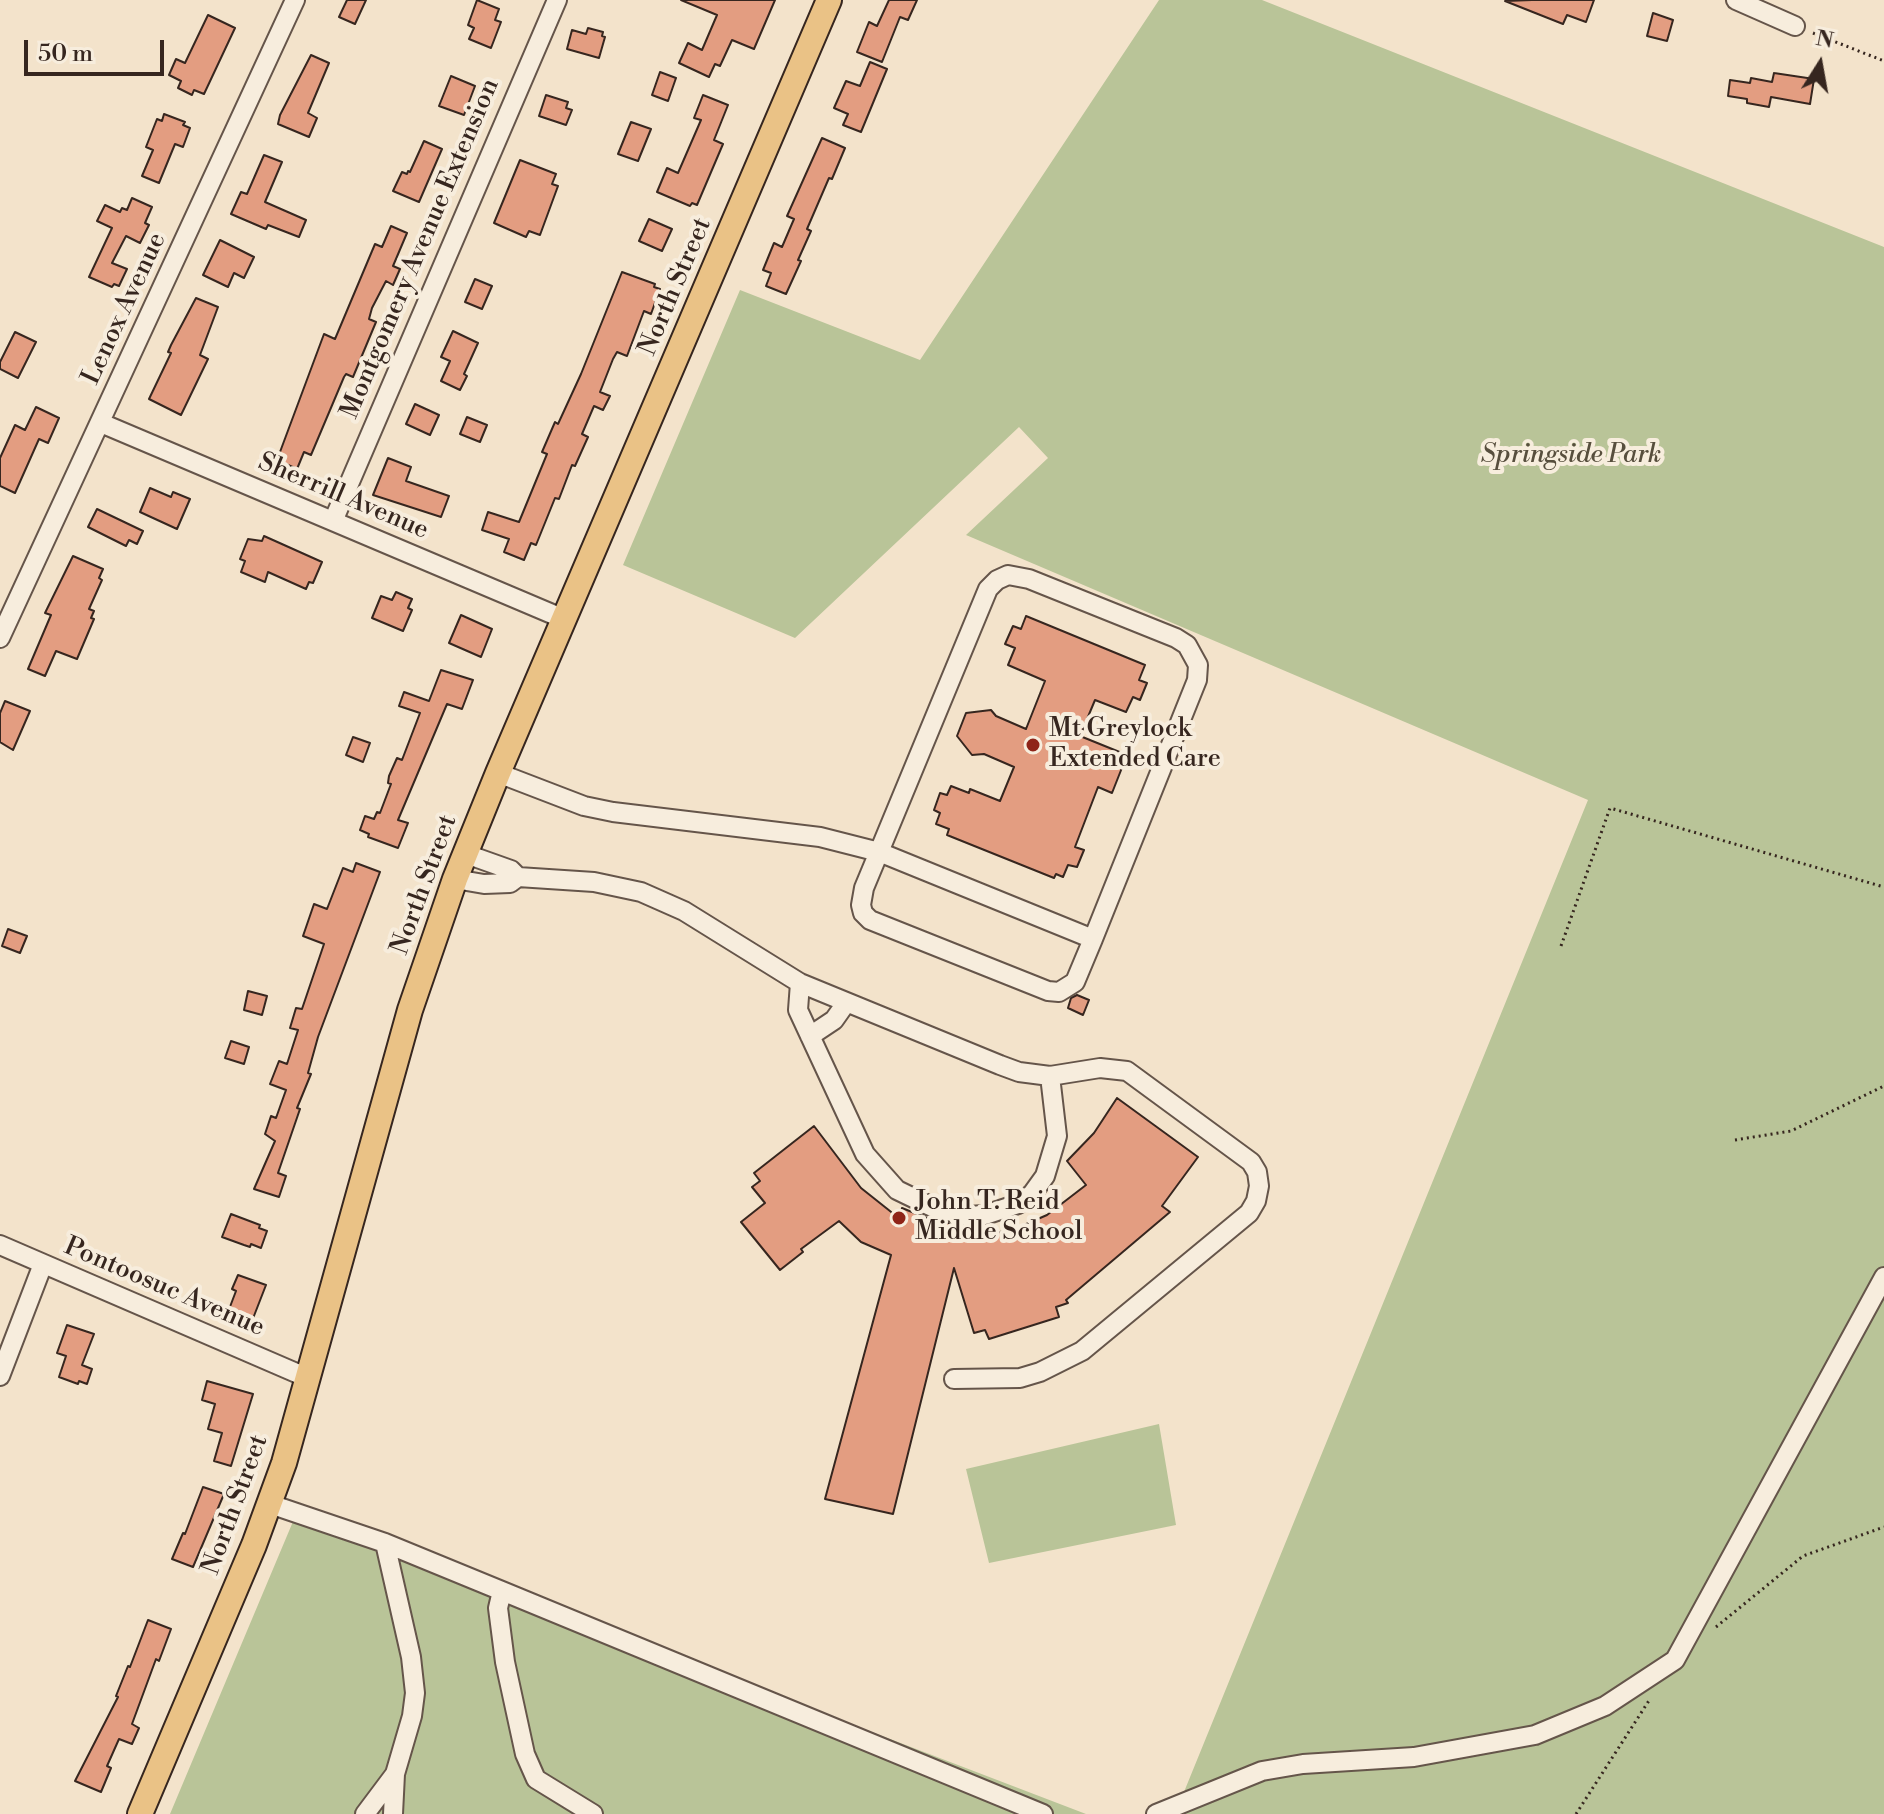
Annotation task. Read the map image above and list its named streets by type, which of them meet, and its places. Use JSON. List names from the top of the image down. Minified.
{"streets":{"main road":["North Street"],"street":["Montgomery Avenue Extension","Lenox Avenue","Sherrill Avenue","Pontoosuc Avenue"]},"crossings":[["Montgomery Avenue Extension","Sherrill Avenue"],["North Street","Sherrill Avenue"],["North Street","Pontoosuc Avenue"],["Lenox Avenue","Sherrill Avenue"]],"parks":["Springside Park"],"places":["Mt Greylock Extended Care","John T. Reid Middle School"],"scale_bar":"50 m","north":"top"}
